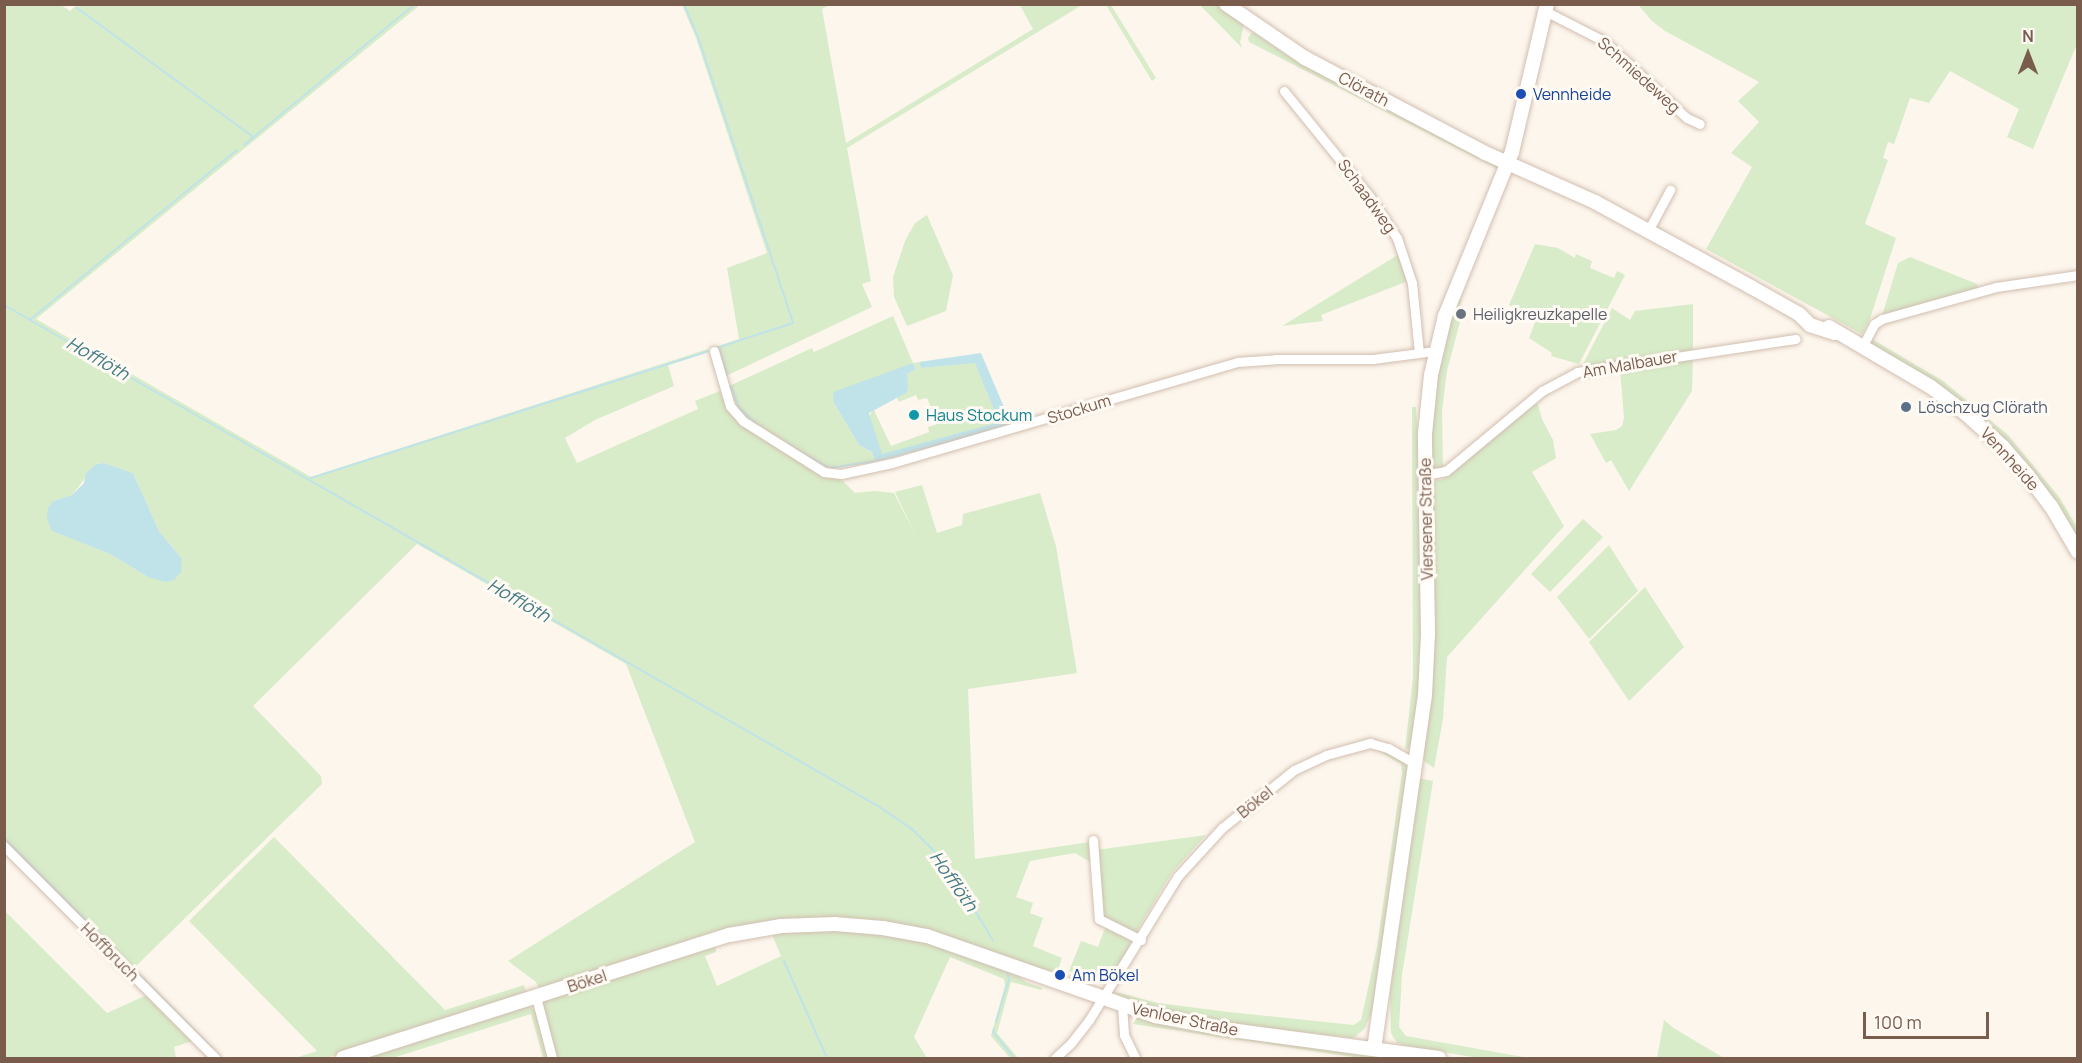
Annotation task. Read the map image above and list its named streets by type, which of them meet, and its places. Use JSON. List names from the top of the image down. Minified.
{"streets":{"main road":["Clörath","Vennheide","Viersener Straße","Bökel","Venloer Straße"],"street":["Schmiedeweg","Schaadweg","Am Malbauer","Stockum","Hoffbruch"]},"crossings":[["Schmiedeweg","Viersener Straße"],["Clörath","Vennheide"],["Clörath","Viersener Straße"],["Schaadweg","Stockum"],["Am Malbauer","Viersener Straße"],["Stockum","Viersener Straße"],["Vennheide","Viersener Straße"],["Viersener Straße","Bökel"],["Viersener Straße","Venloer Straße"],["Bökel","Venloer Straße"]],"water":["Hofflöth"],"places":["Vennheide","Heiligkreuzkapelle","Löschzug Clörath","Haus Stockum","Am Bökel"],"scale_bar":"100 m","north":"top"}
